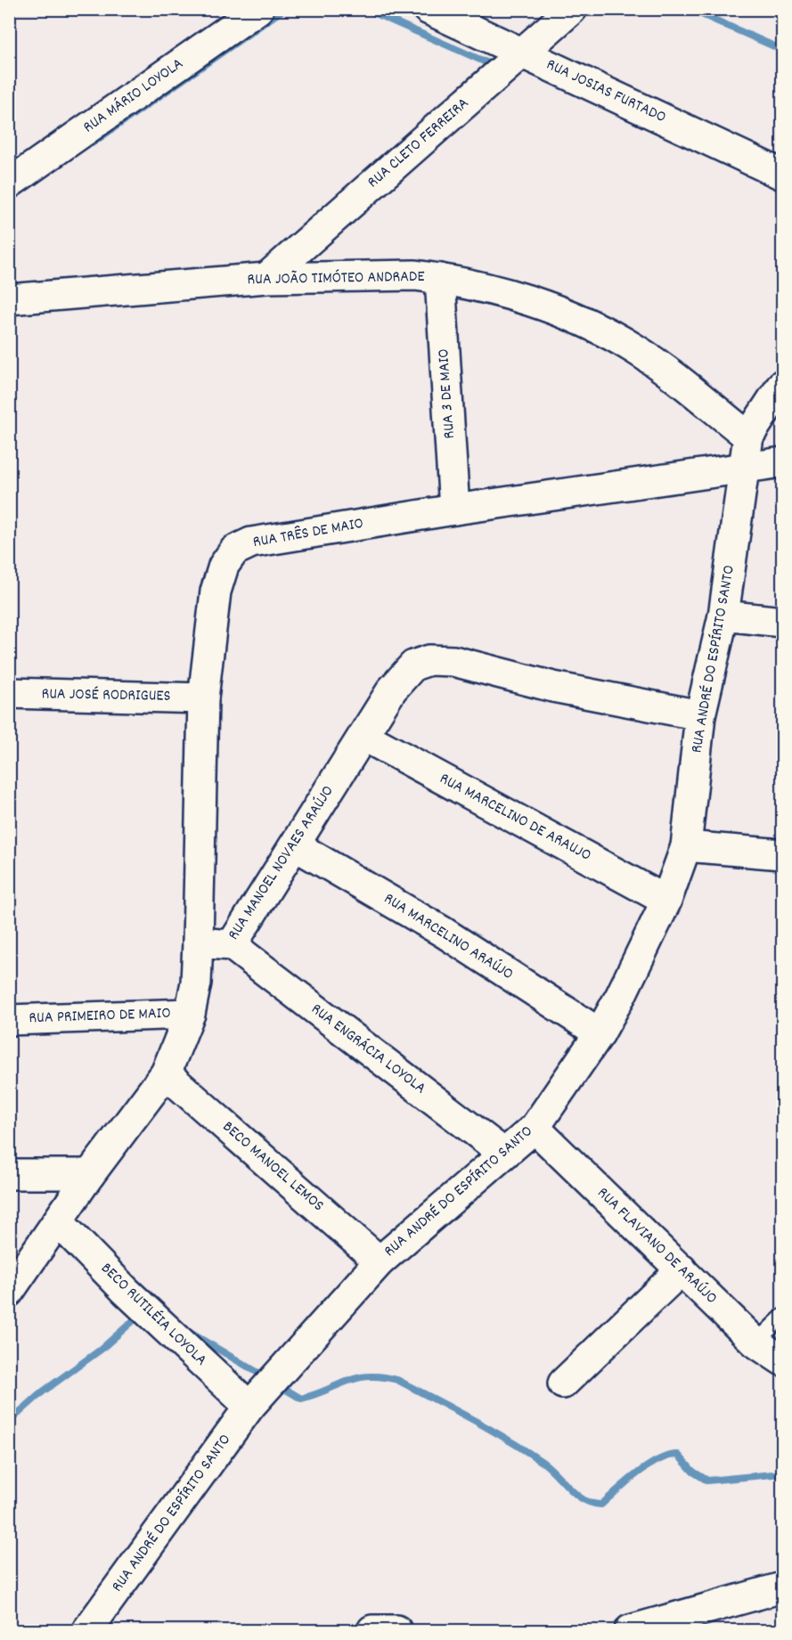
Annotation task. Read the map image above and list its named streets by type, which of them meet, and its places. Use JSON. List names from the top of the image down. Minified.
{"streets":{"street":["RUA JOSIAS FURTADO","RUA MÁRIO LOYOLA","RUA CLETO FERREIRA","RUA JOÃO TIMÓTEO ANDRADE","RUA 3 DE MAIO","RUA TRÊS DE MAIO","RUA ANDRÉ DO ESPÍRITO SANTO","RUA JOSÉ RODRIGUES","RUA MARCELINO DE ARAUJO","RUA MANOEL NOVAES ARAÚJO","RUA MARCELINO ARAÚJO","RUA PRIMEIRO DE MAIO","RUA ENGRÁCIA LOYOLA","BECO MANOEL LEMOS","RUA FLAVIANO DE ARAÚJO","BECO RUTILÉIA LOYOLA"]},"crossings":[["RUA JOSIAS FURTADO","RUA CLETO FERREIRA"],["RUA CLETO FERREIRA","RUA JOÃO TIMÓTEO ANDRADE"],["RUA JOÃO TIMÓTEO ANDRADE","RUA 3 DE MAIO"],["RUA JOÃO TIMÓTEO ANDRADE","RUA ANDRÉ DO ESPÍRITO SANTO"],["RUA 3 DE MAIO","RUA TRÊS DE MAIO"],["RUA TRÊS DE MAIO","RUA ANDRÉ DO ESPÍRITO SANTO"],["RUA TRÊS DE MAIO","RUA JOSÉ RODRIGUES"],["RUA TRÊS DE MAIO","RUA MANOEL NOVAES ARAÚJO"],["RUA ANDRÉ DO ESPÍRITO SANTO","RUA MARCELINO DE ARAUJO"],["RUA ANDRÉ DO ESPÍRITO SANTO","RUA MANOEL NOVAES ARAÚJO"],["RUA ANDRÉ DO ESPÍRITO SANTO","RUA MARCELINO ARAÚJO"],["RUA ANDRÉ DO ESPÍRITO SANTO","RUA ENGRÁCIA LOYOLA"],["RUA ANDRÉ DO ESPÍRITO SANTO","BECO MANOEL LEMOS"],["RUA ANDRÉ DO ESPÍRITO SANTO","RUA FLAVIANO DE ARAÚJO"],["RUA ANDRÉ DO ESPÍRITO SANTO","BECO RUTILÉIA LOYOLA"],["RUA MARCELINO DE ARAUJO","RUA MANOEL NOVAES ARAÚJO"],["RUA MANOEL NOVAES ARAÚJO","RUA MARCELINO ARAÚJO"],["RUA MANOEL NOVAES ARAÚJO","RUA ENGRÁCIA LOYOLA"]]}
